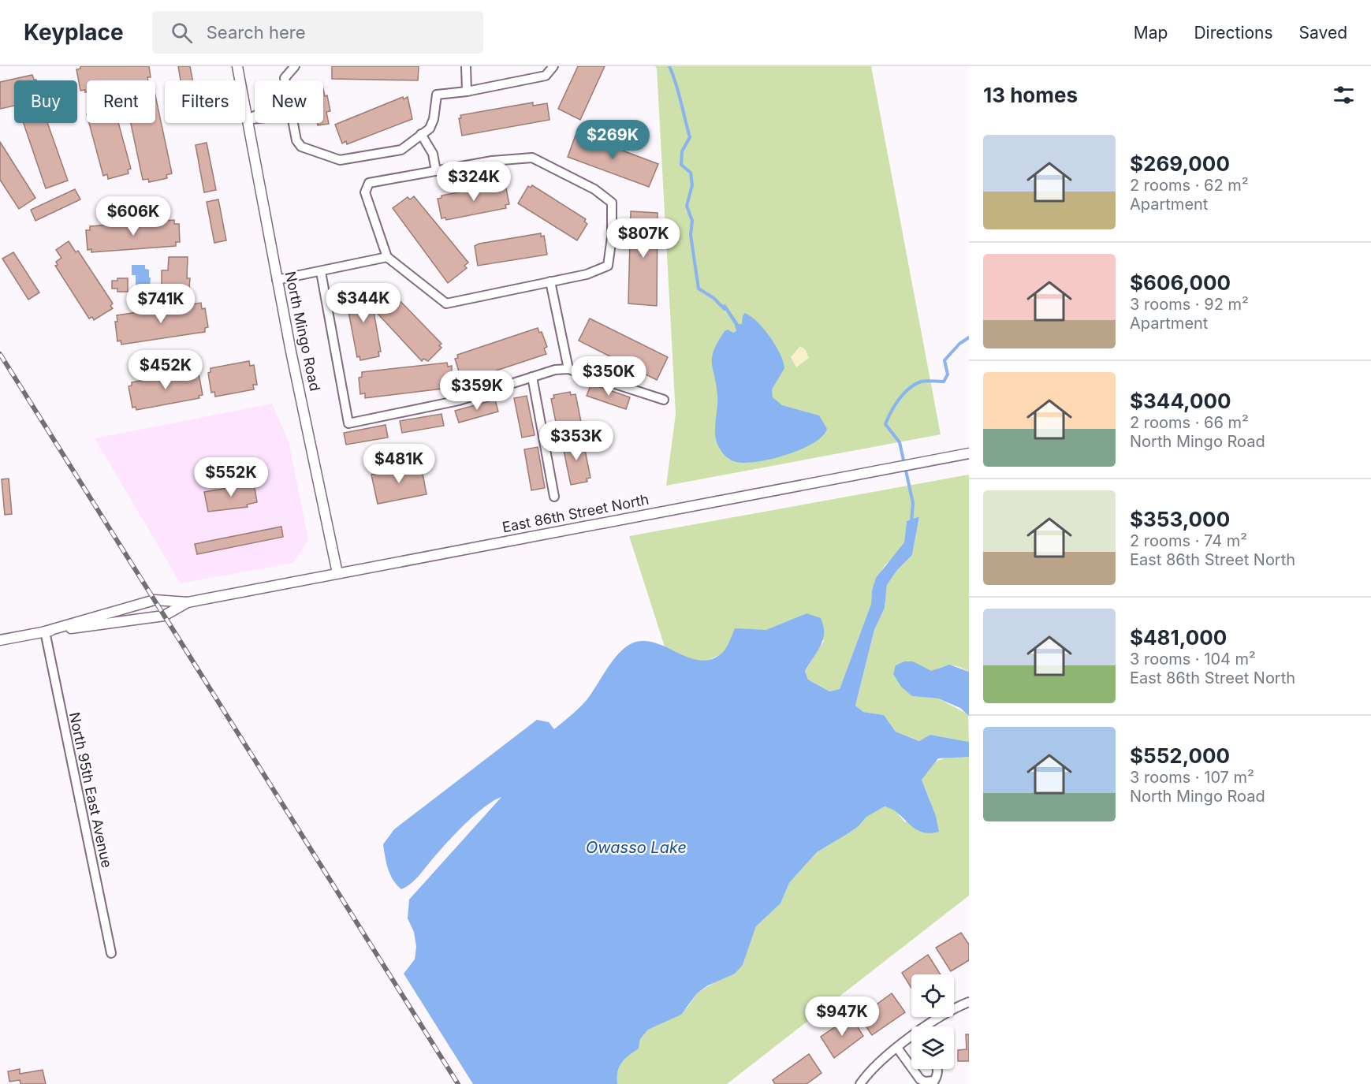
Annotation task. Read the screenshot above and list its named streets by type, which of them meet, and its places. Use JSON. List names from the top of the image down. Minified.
{"streets":{"street":["North Mingo Road","East 86th Street North","North 95th East Avenue"]},"crossings":[["North Mingo Road","East 86th Street North"],["East 86th Street North","North 95th East Avenue"]],"water":["Owasso Lake"],"page":{"header":"Keyplace","search":"Search here","nav":["Map","Directions","Saved"],"heading":"13 homes","chip":["Buy","Rent","Filters","New"],"price":["$269K","$324K","$606K","$807K","$344K","$741K","$452K","$350K","$359K","$353K","$481K","$552K","$947K"],"list":[{"name":"$269,000","note":"2 rooms · 62 m² · Apartment"},{"name":"$606,000","note":"3 rooms · 92 m² · Apartment"},{"name":"$344,000","note":"2 rooms · 66 m² · North Mingo Road"},{"name":"$353,000","note":"2 rooms · 74 m² · East 86th Street North"},{"name":"$481,000","note":"3 rooms · 104 m² · East 86th Street North"},{"name":"$552,000","note":"3 rooms · 107 m² · North Mingo Road"}]}}
